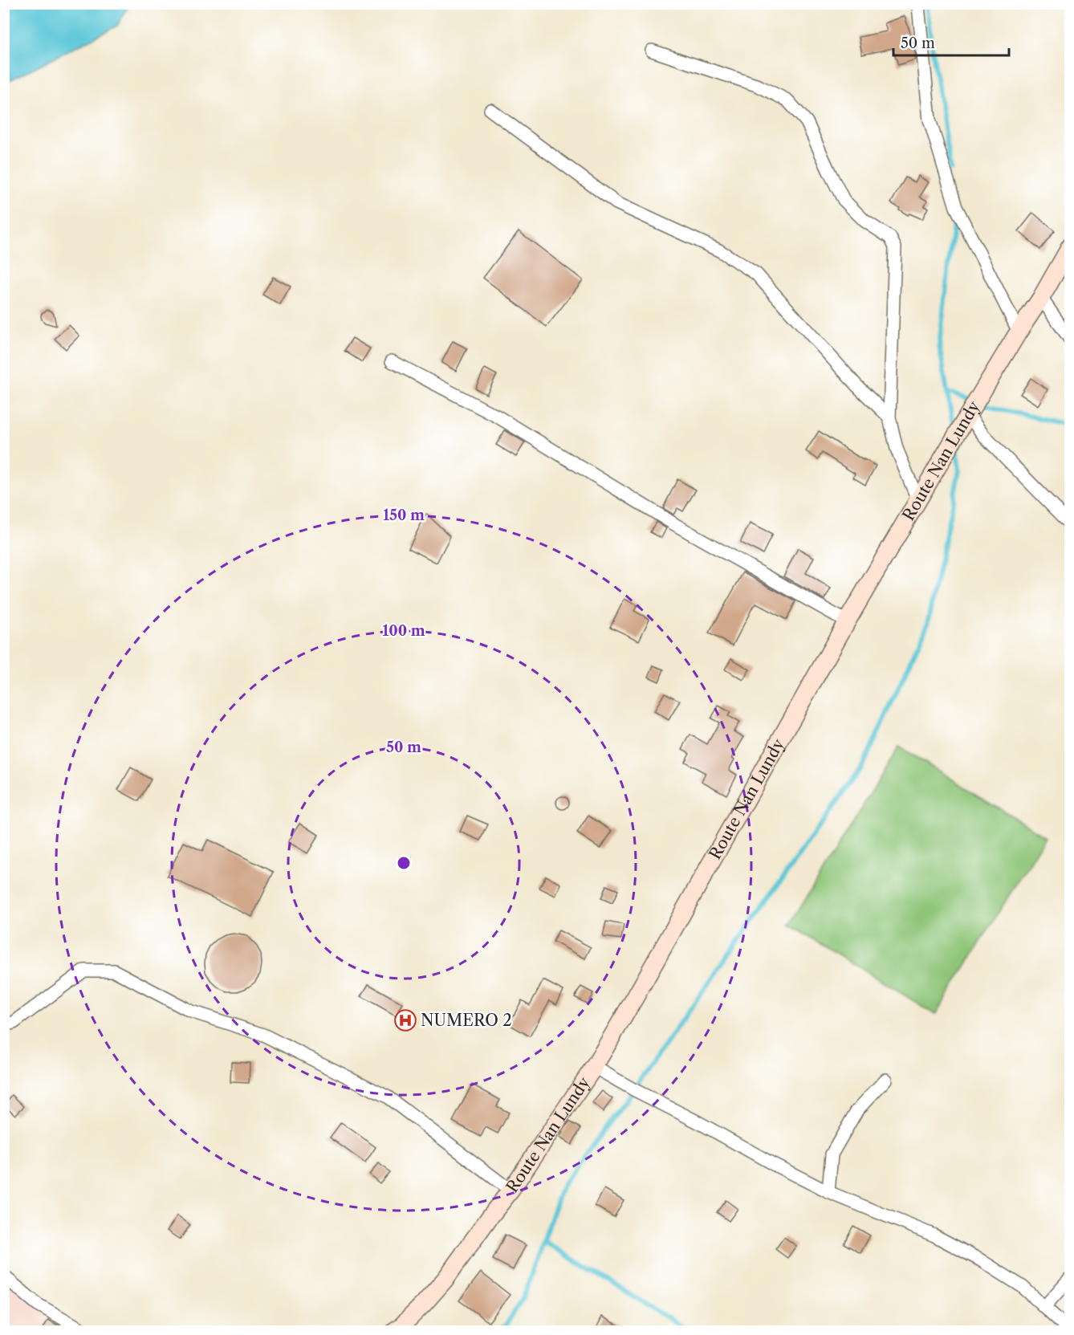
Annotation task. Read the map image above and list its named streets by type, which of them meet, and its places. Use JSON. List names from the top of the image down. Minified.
{"streets":{"main road":["Route Nan Lundy"]},"places":{"hospital":["NUMERO 2"]},"scale_bar":"50 m","rings":["150 m","100 m","50 m"]}
